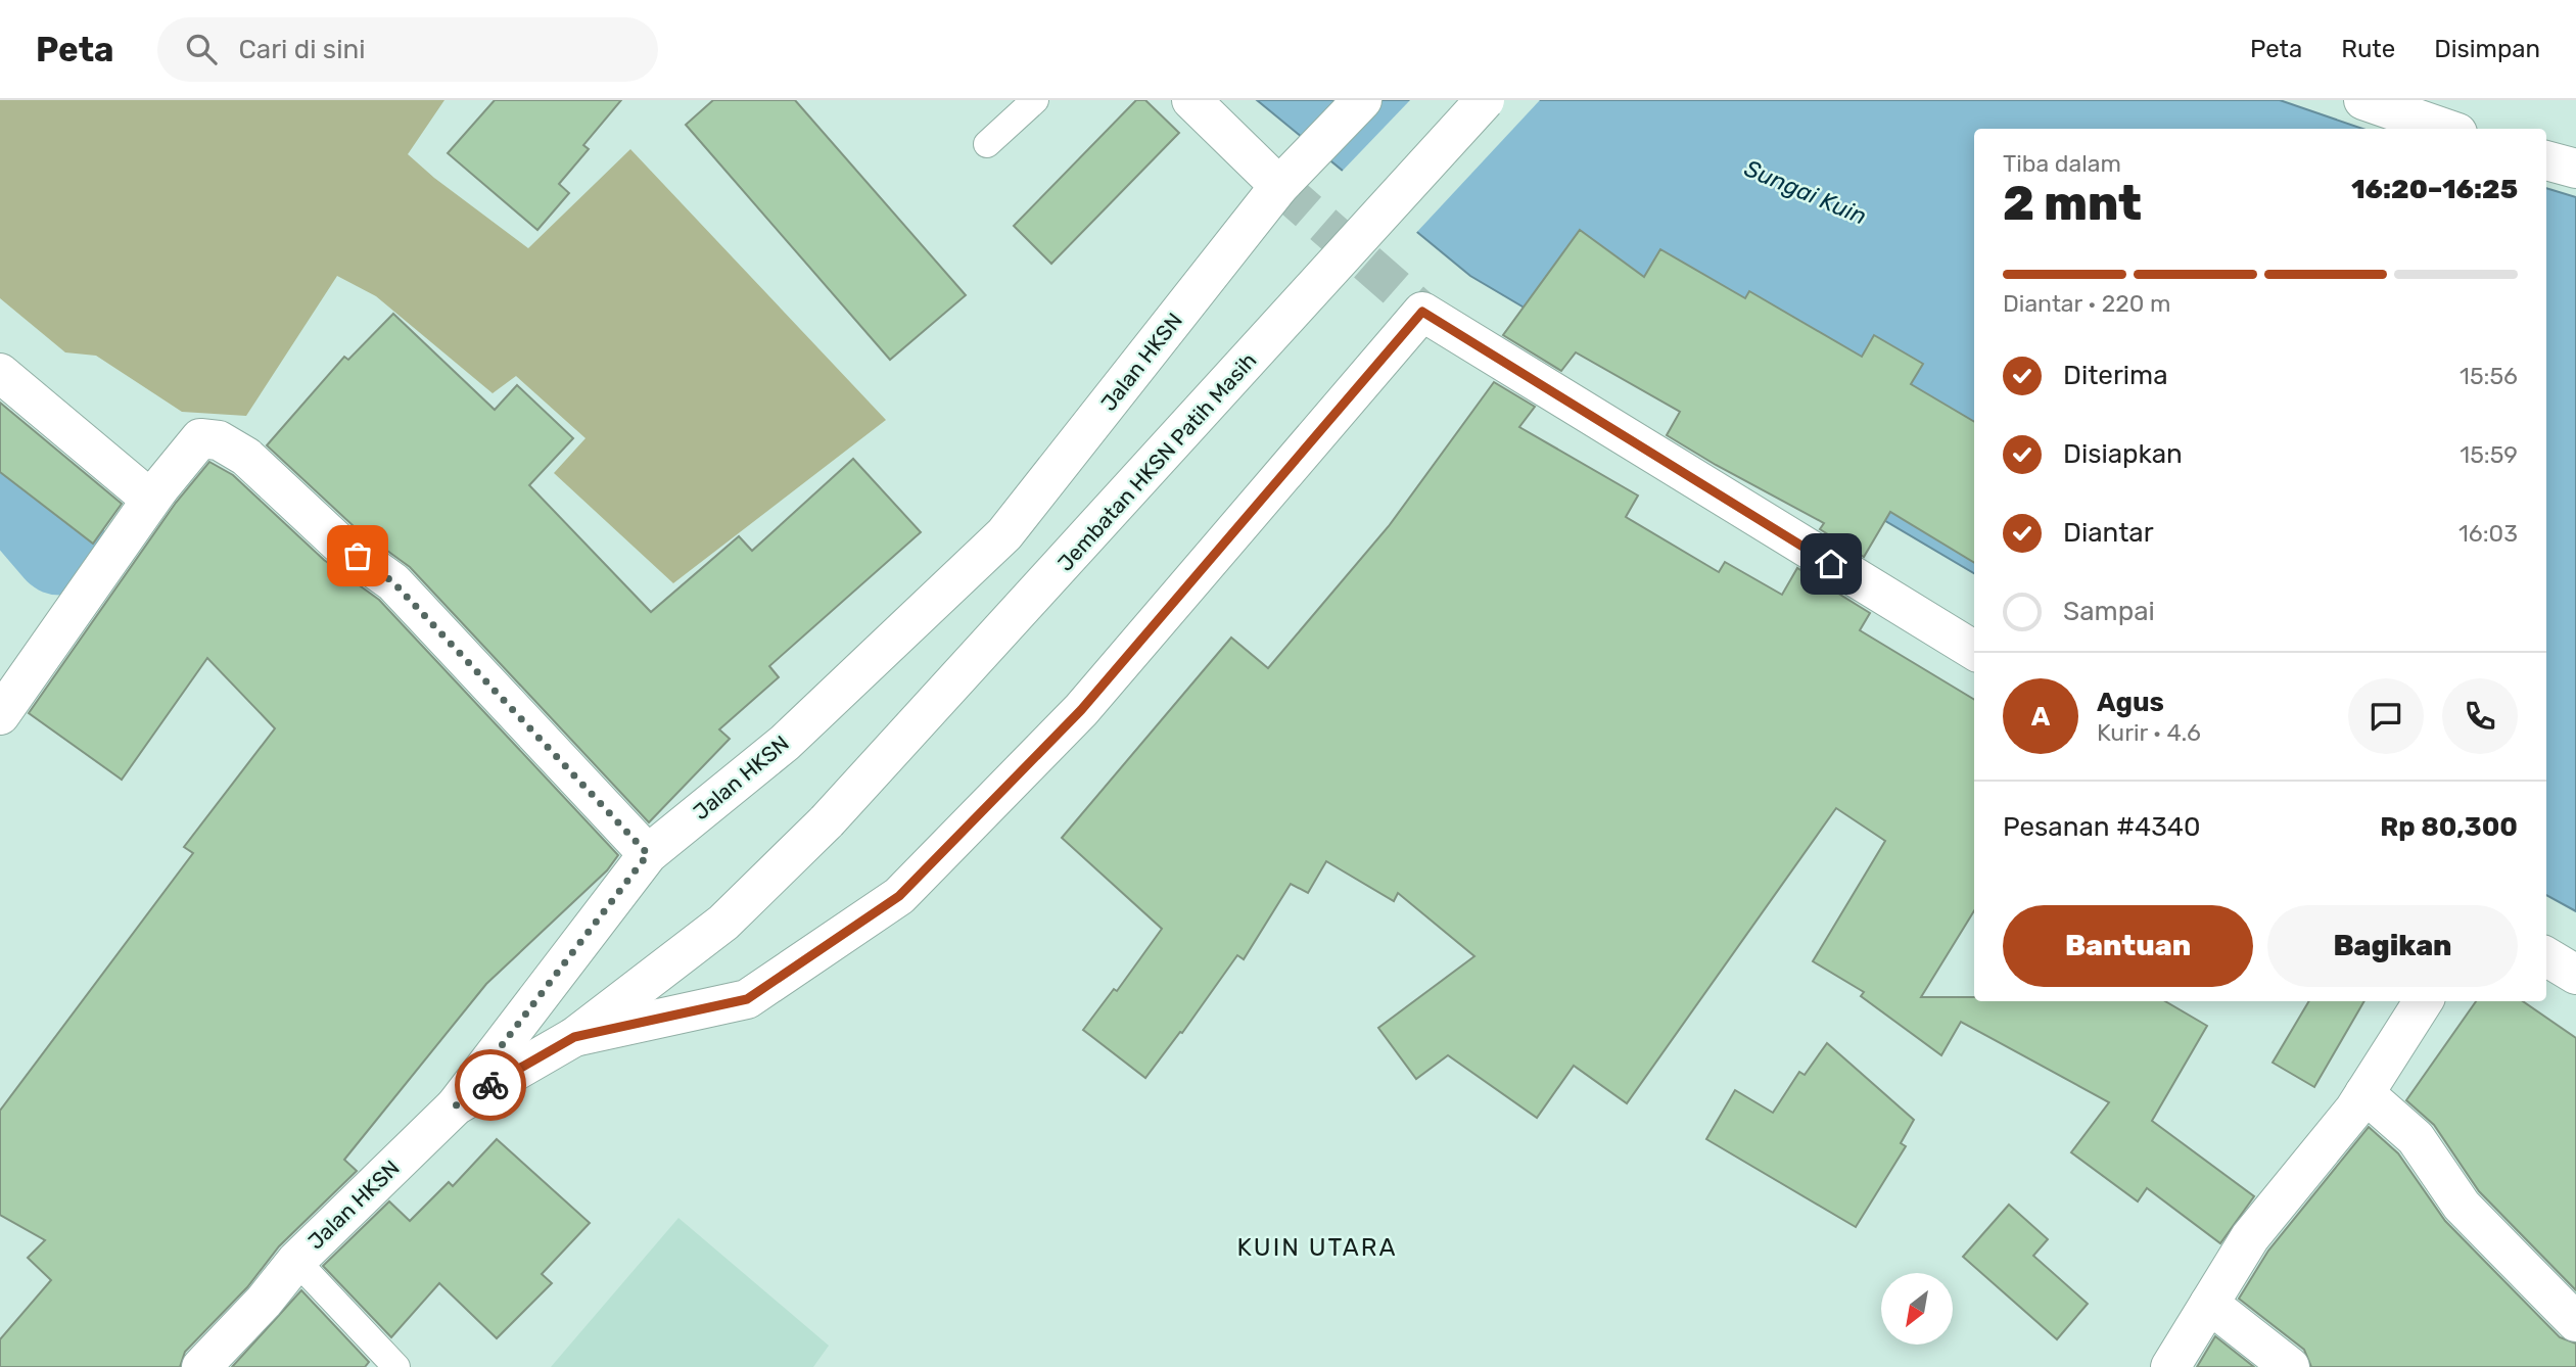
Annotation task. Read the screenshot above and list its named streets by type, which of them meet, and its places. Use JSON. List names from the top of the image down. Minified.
{"streets":{"street":["Jalan HKSN","Jembatan HKSN Patih Masih"]},"districts":["KUIN UTARA"],"water":["Sungai Kuin"],"north":"bottom left","page":{"header":"Peta","search":"Cari di sini","nav":["Peta","Rute","Disimpan"],"heading":["2 mnt","Tiba dalam","16:20–16:25"],"panel":["Agus","Kurir · 4.6","Pesanan #4340","Rp 80,300"],"bar":"Diantar · 220 m","list":[["Diterima","15:56"],["Disiapkan","15:59"],["Diantar","16:03"],"Sampai"],"round":"A","buttons":["Bantuan","Bagikan"]}}
